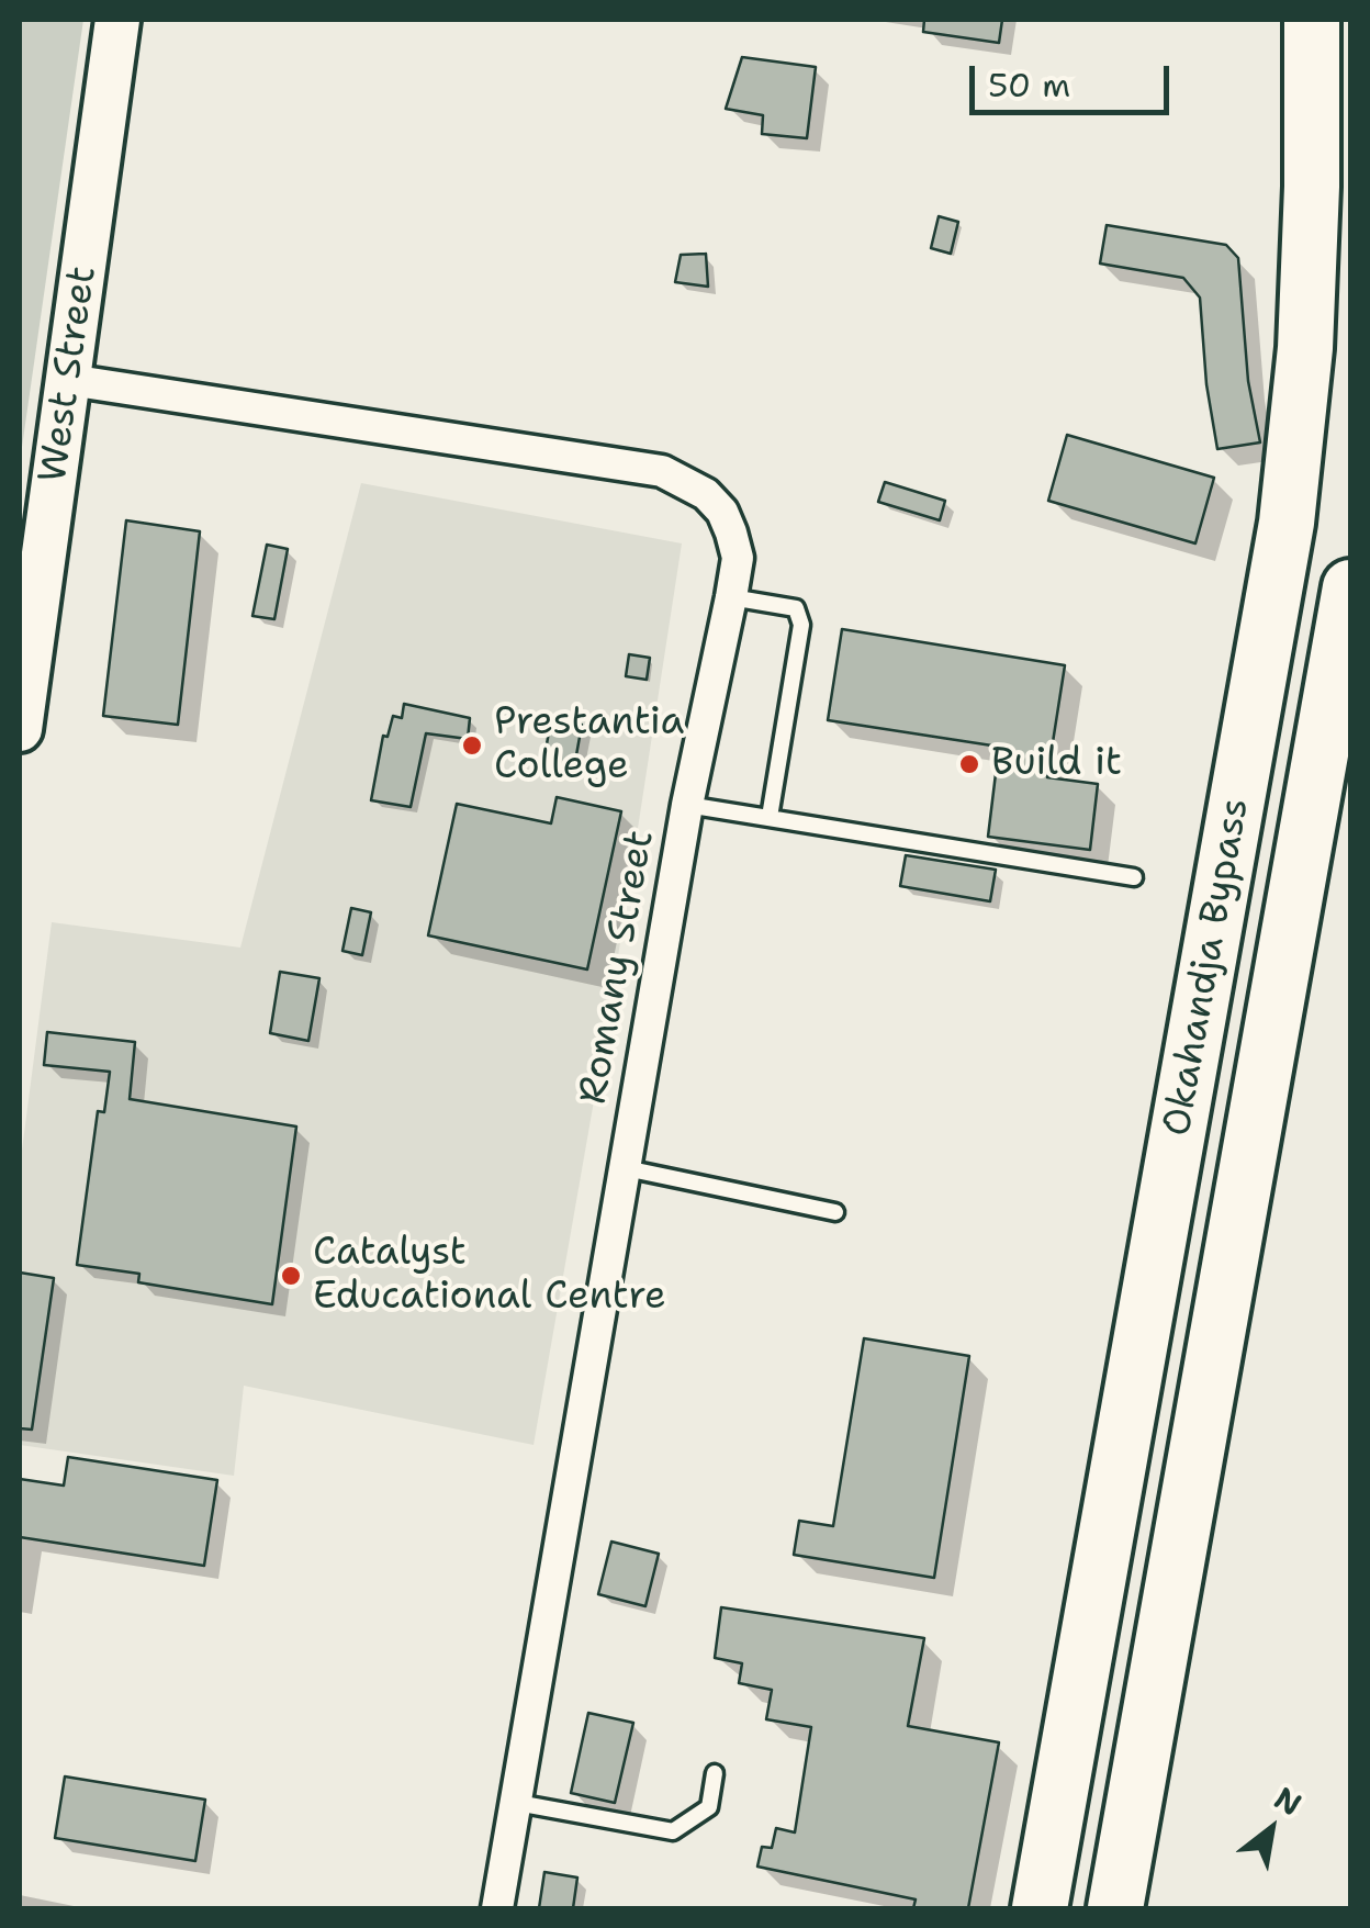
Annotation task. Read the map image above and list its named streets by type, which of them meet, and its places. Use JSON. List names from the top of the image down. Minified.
{"streets":{"highway":["Okahandja Bypass"],"street":["West Street","Romany Street"]},"crossings":[["West Street","Romany Street"]],"places":["Prestantia College","Build it","Catalyst Educational Centre"],"scale_bar":"50 m","north":"top right"}
